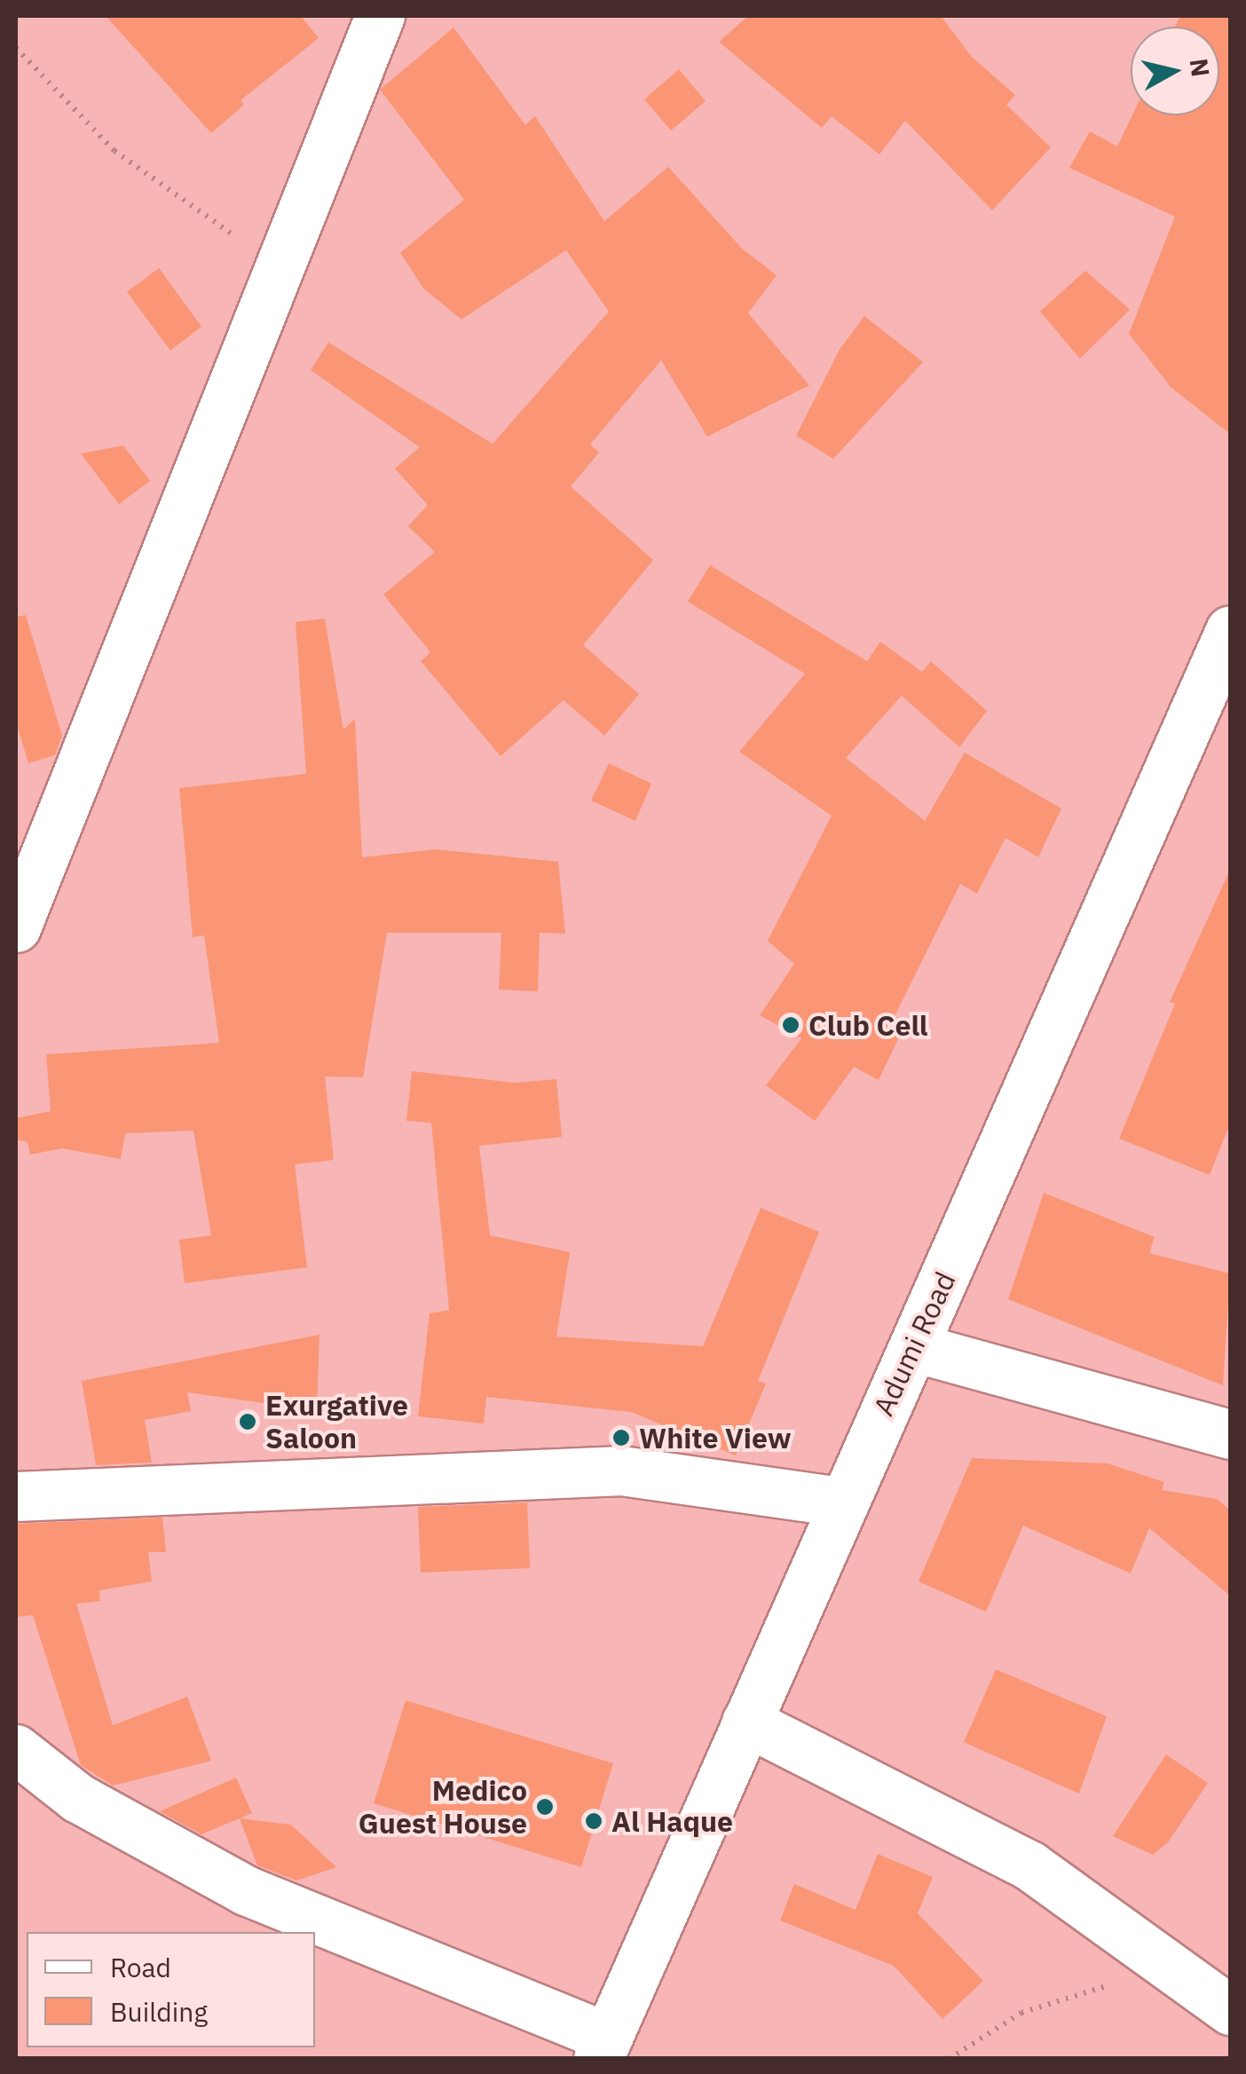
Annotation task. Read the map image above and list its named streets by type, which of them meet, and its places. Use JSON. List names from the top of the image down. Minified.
{"streets":{"street":["Adumi Road"]},"places":["Club Cell","Exurgative Saloon","White View","Medico Guest House","Al Haque"],"legend":["Road","Building"],"north":"right"}
